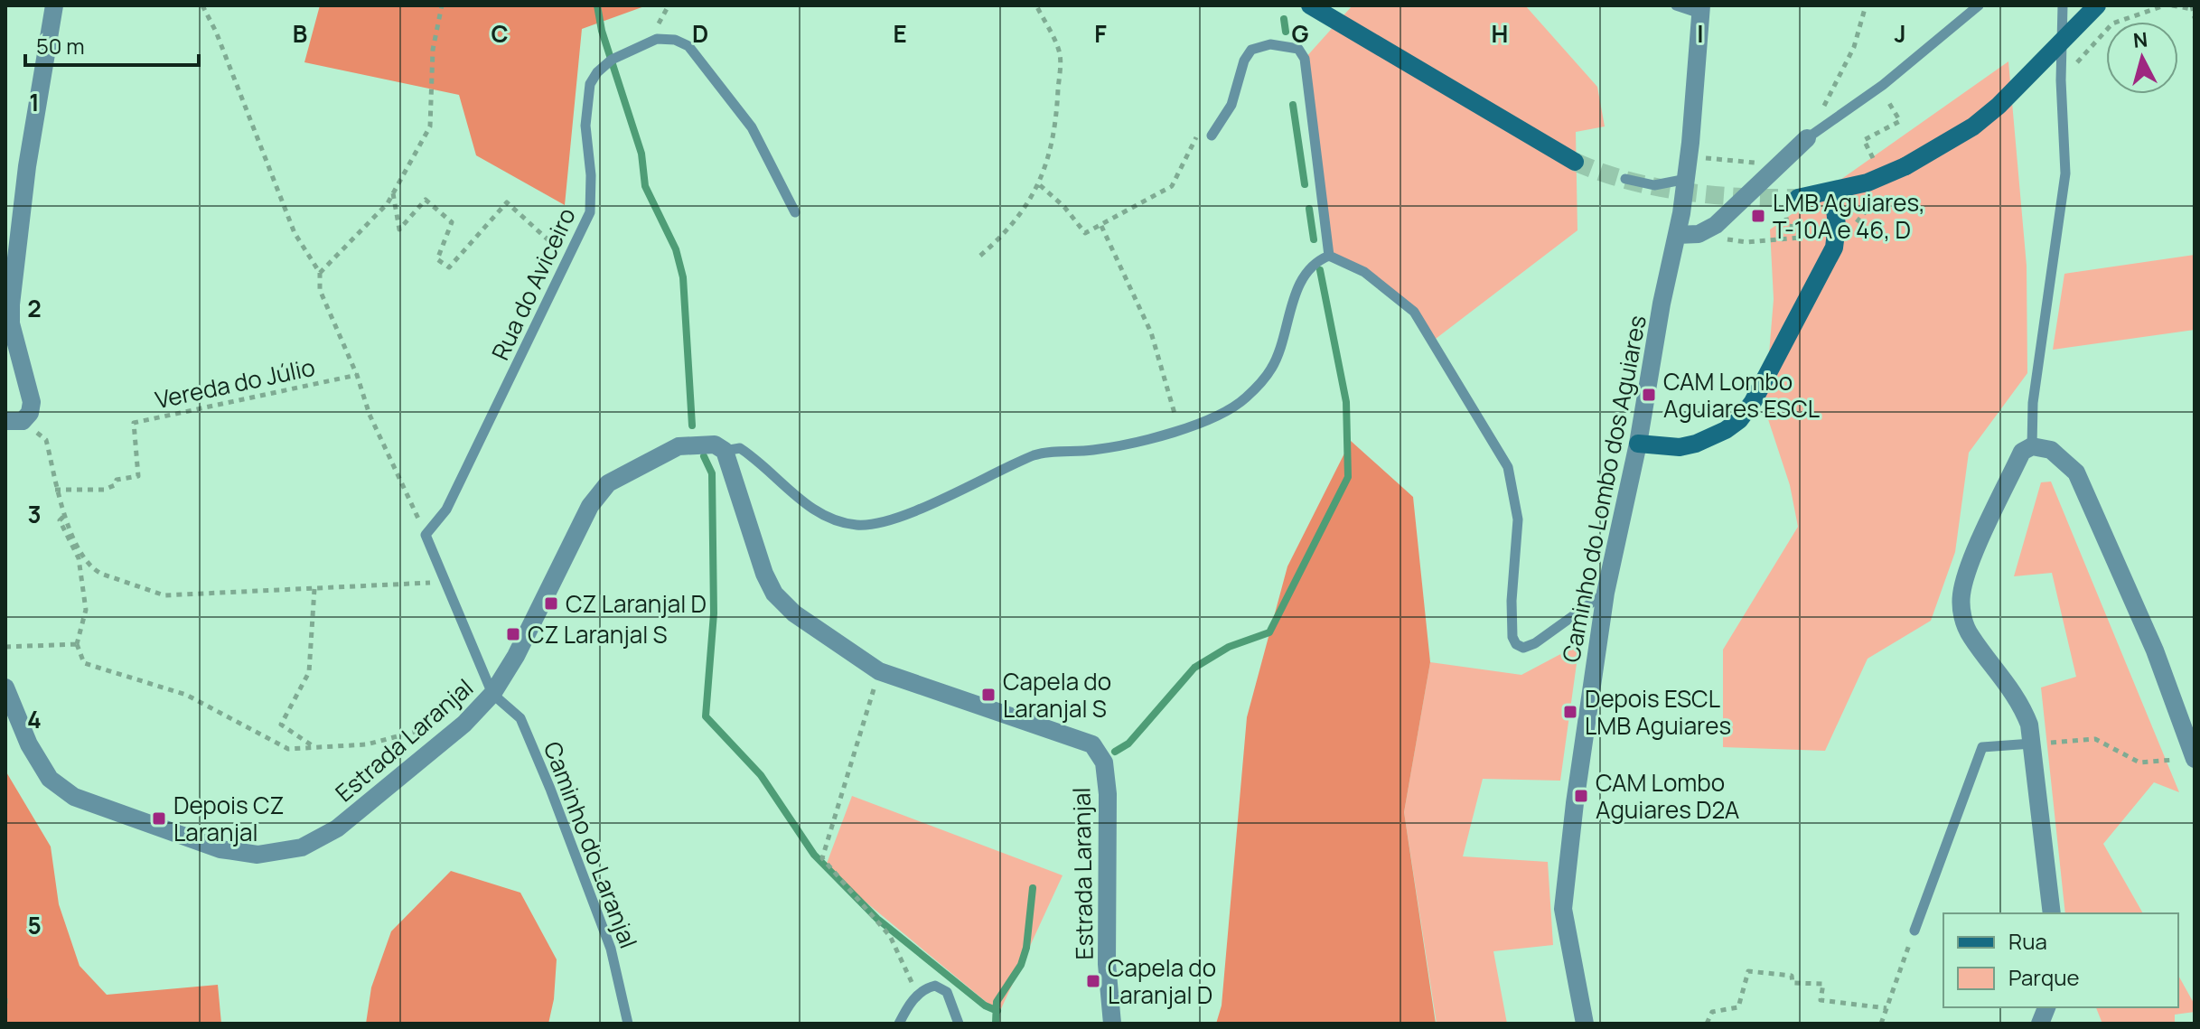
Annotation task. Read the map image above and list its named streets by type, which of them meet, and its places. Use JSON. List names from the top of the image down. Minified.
{"streets":{"street":["Caminho do Lombo dos Aguiares","Estrada Laranjal"],"lane":["Rua do Aviceiro","Caminho do Laranjal"],"path":["Vereda do Júlio"]},"crossings":[["Estrada Laranjal","Caminho do Laranjal"]],"places":{"transit":["LMB Aguiares, T-10A e 46, D","CAM Lombo Aguiares ESCL","CZ Laranjal D","CZ Laranjal S","Capela do Laranjal S","Depois ESCL LMB Aguiares","CAM Lombo Aguiares D2A","Depois CZ Laranjal","Capela do Laranjal D"]},"legend":["Rua","Parque"],"scale_bar":"50 m","north":"top","grid":{"columns":["B","C","D","E","F","G","H","I","J"],"rows":["1","2","3","4","5"]}}
